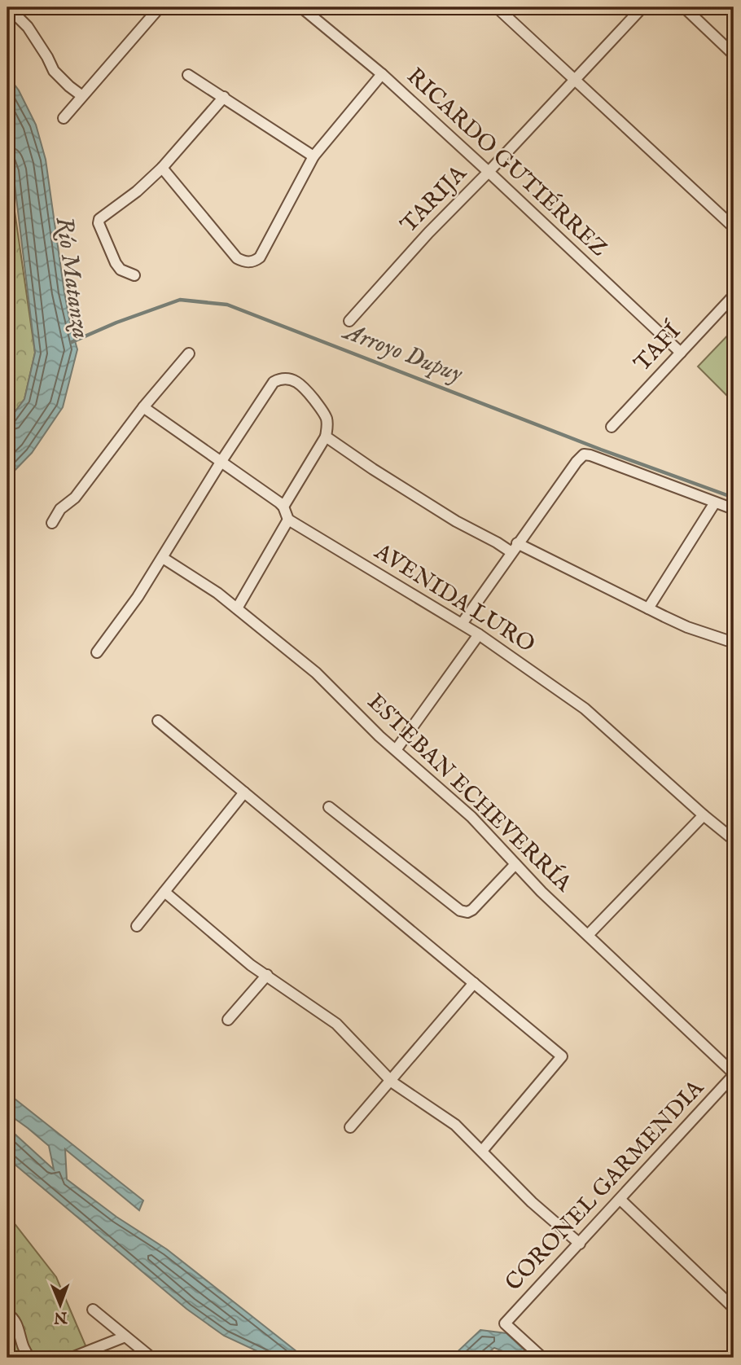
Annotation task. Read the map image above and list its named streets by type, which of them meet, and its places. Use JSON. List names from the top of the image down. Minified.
{"streets":{"street":["RICARDO GUTIÉRREZ","TARIJA","TAFÍ","AVENIDA LURO","ESTEBAN ECHEVERRÍA","CORONEL GARMENDIA"]},"crossings":[["RICARDO GUTIÉRREZ","TARIJA"],["RICARDO GUTIÉRREZ","TAFÍ"],["ESTEBAN ECHEVERRÍA","CORONEL GARMENDIA"]],"water":["Río Matanza","Arroyo Dupuy"],"north":"bottom"}
